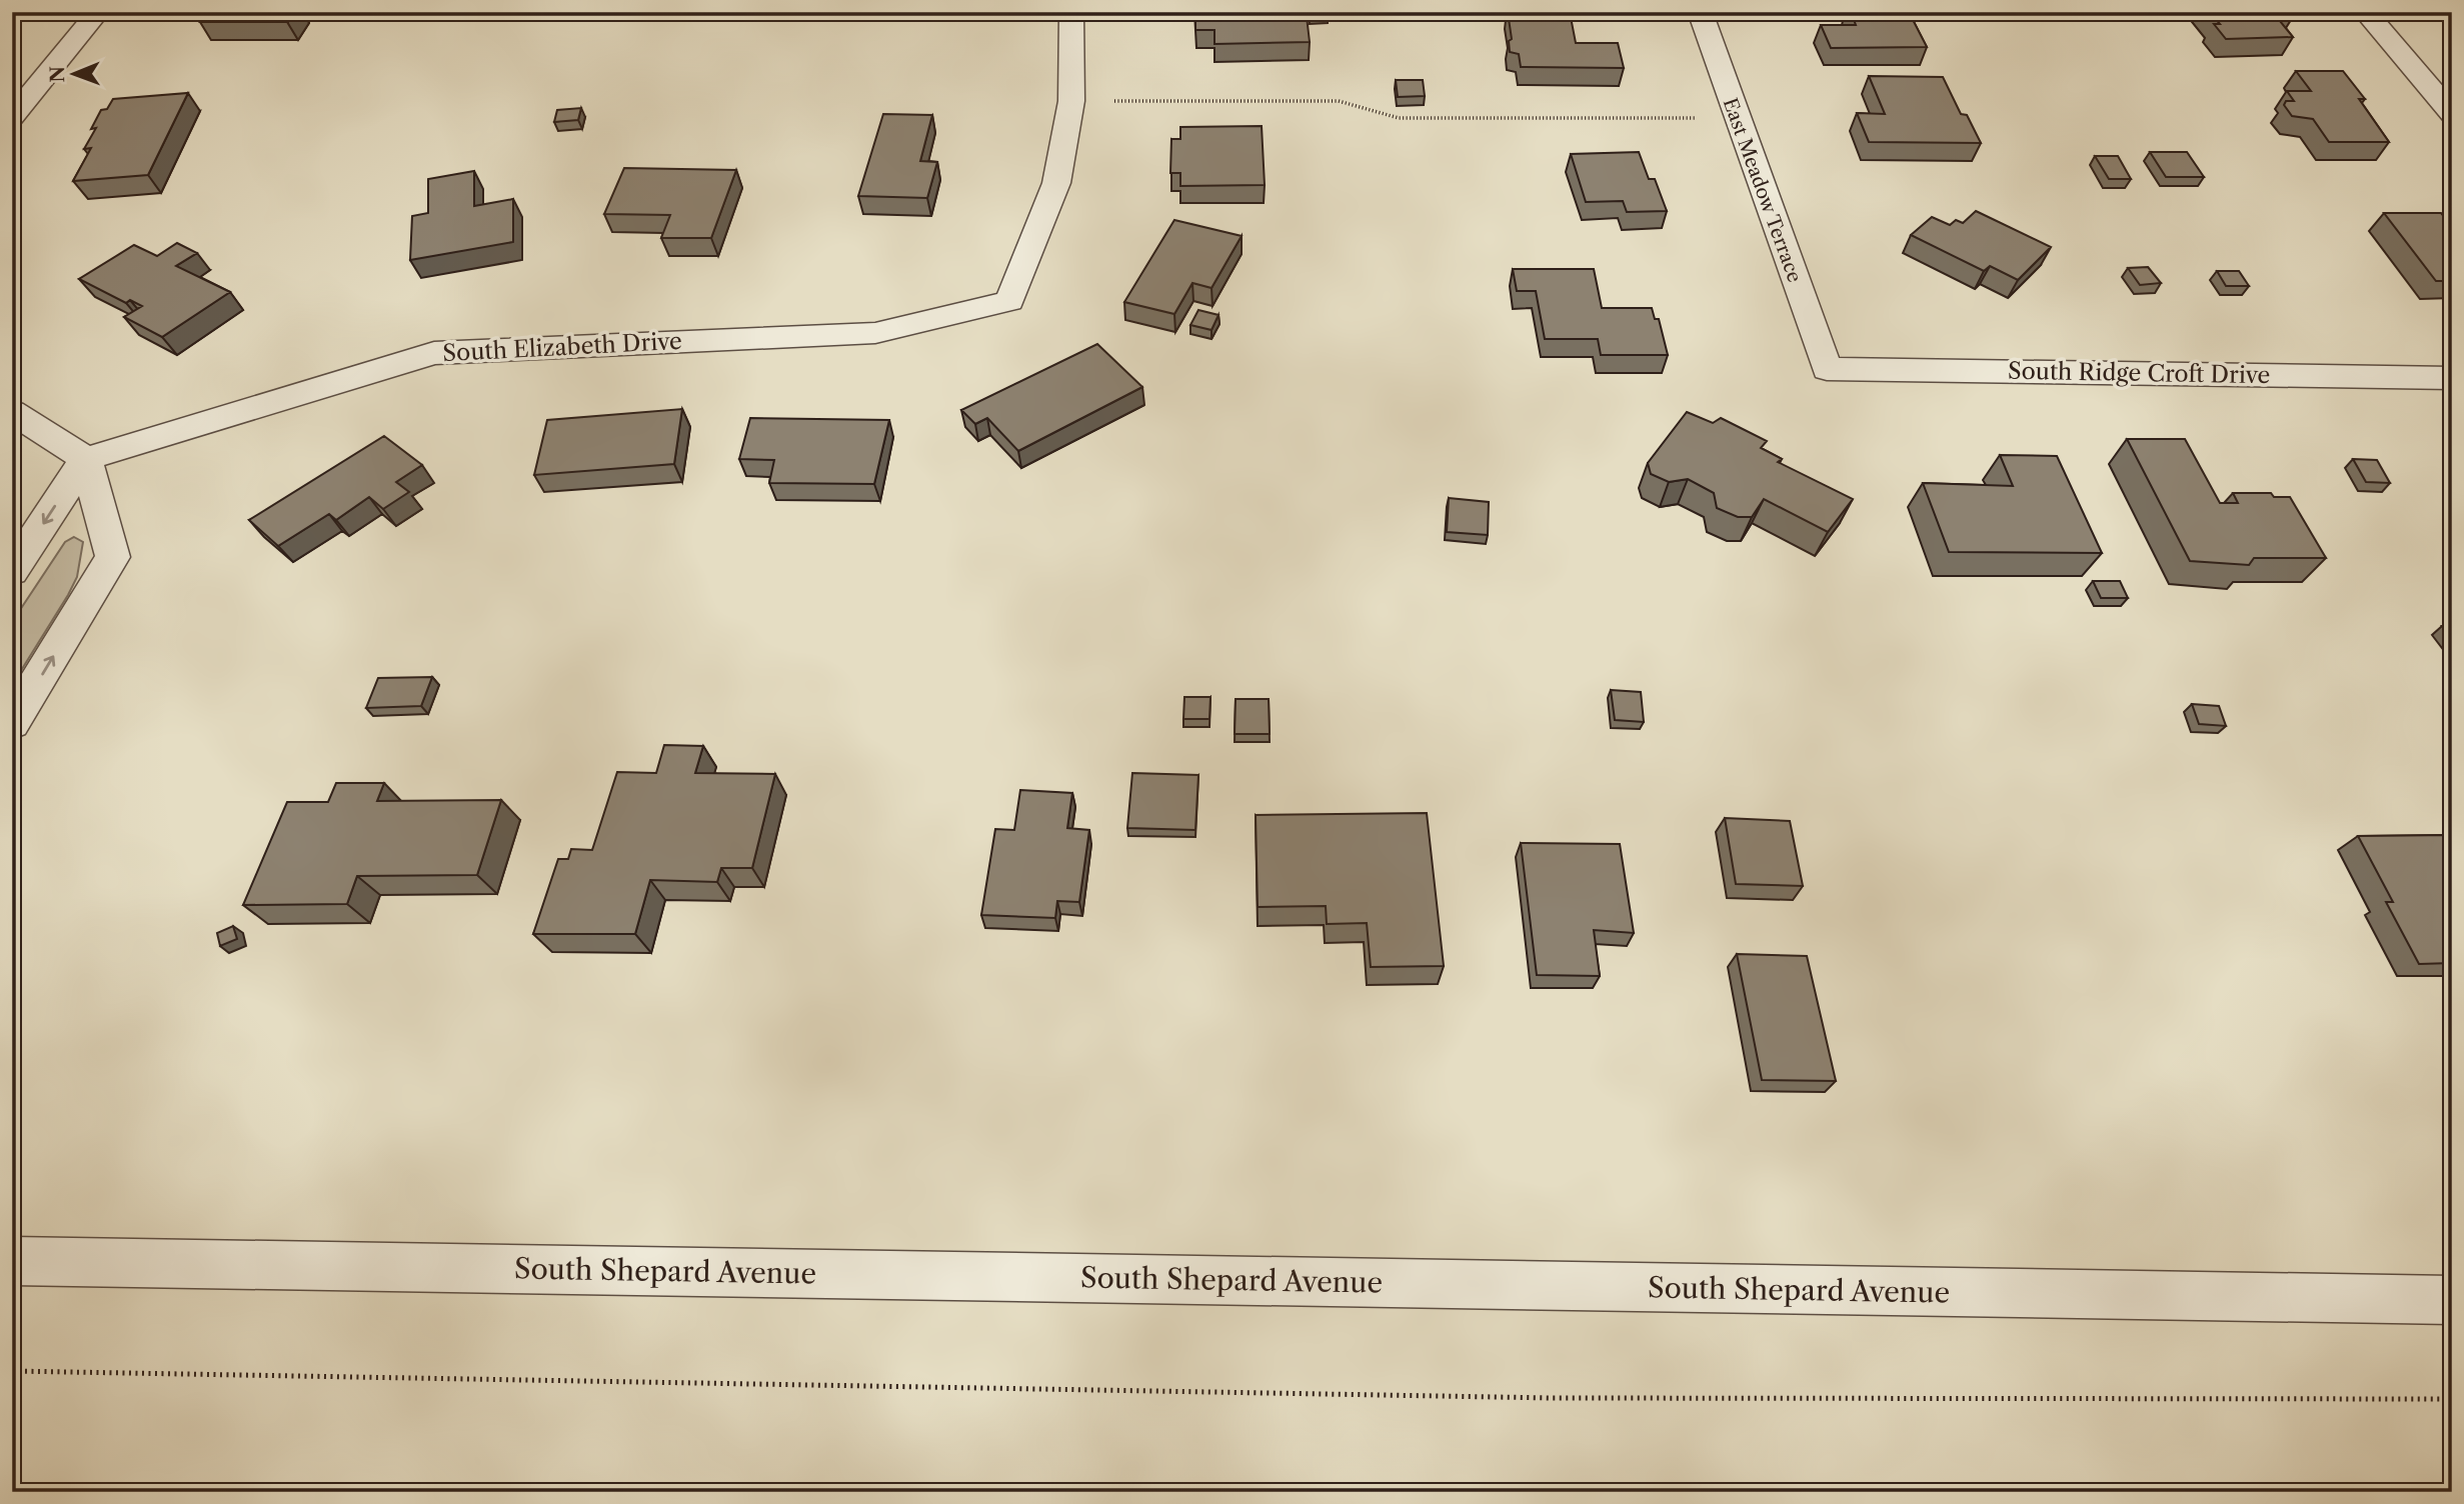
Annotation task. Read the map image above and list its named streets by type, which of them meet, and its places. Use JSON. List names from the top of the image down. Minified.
{"streets":{"street":["East Meadow Terrace","South Elizabeth Drive","South Ridge Croft Drive","South Shepard Avenue"]},"crossings":[["East Meadow Terrace","South Ridge Croft Drive"]],"north":"left"}
